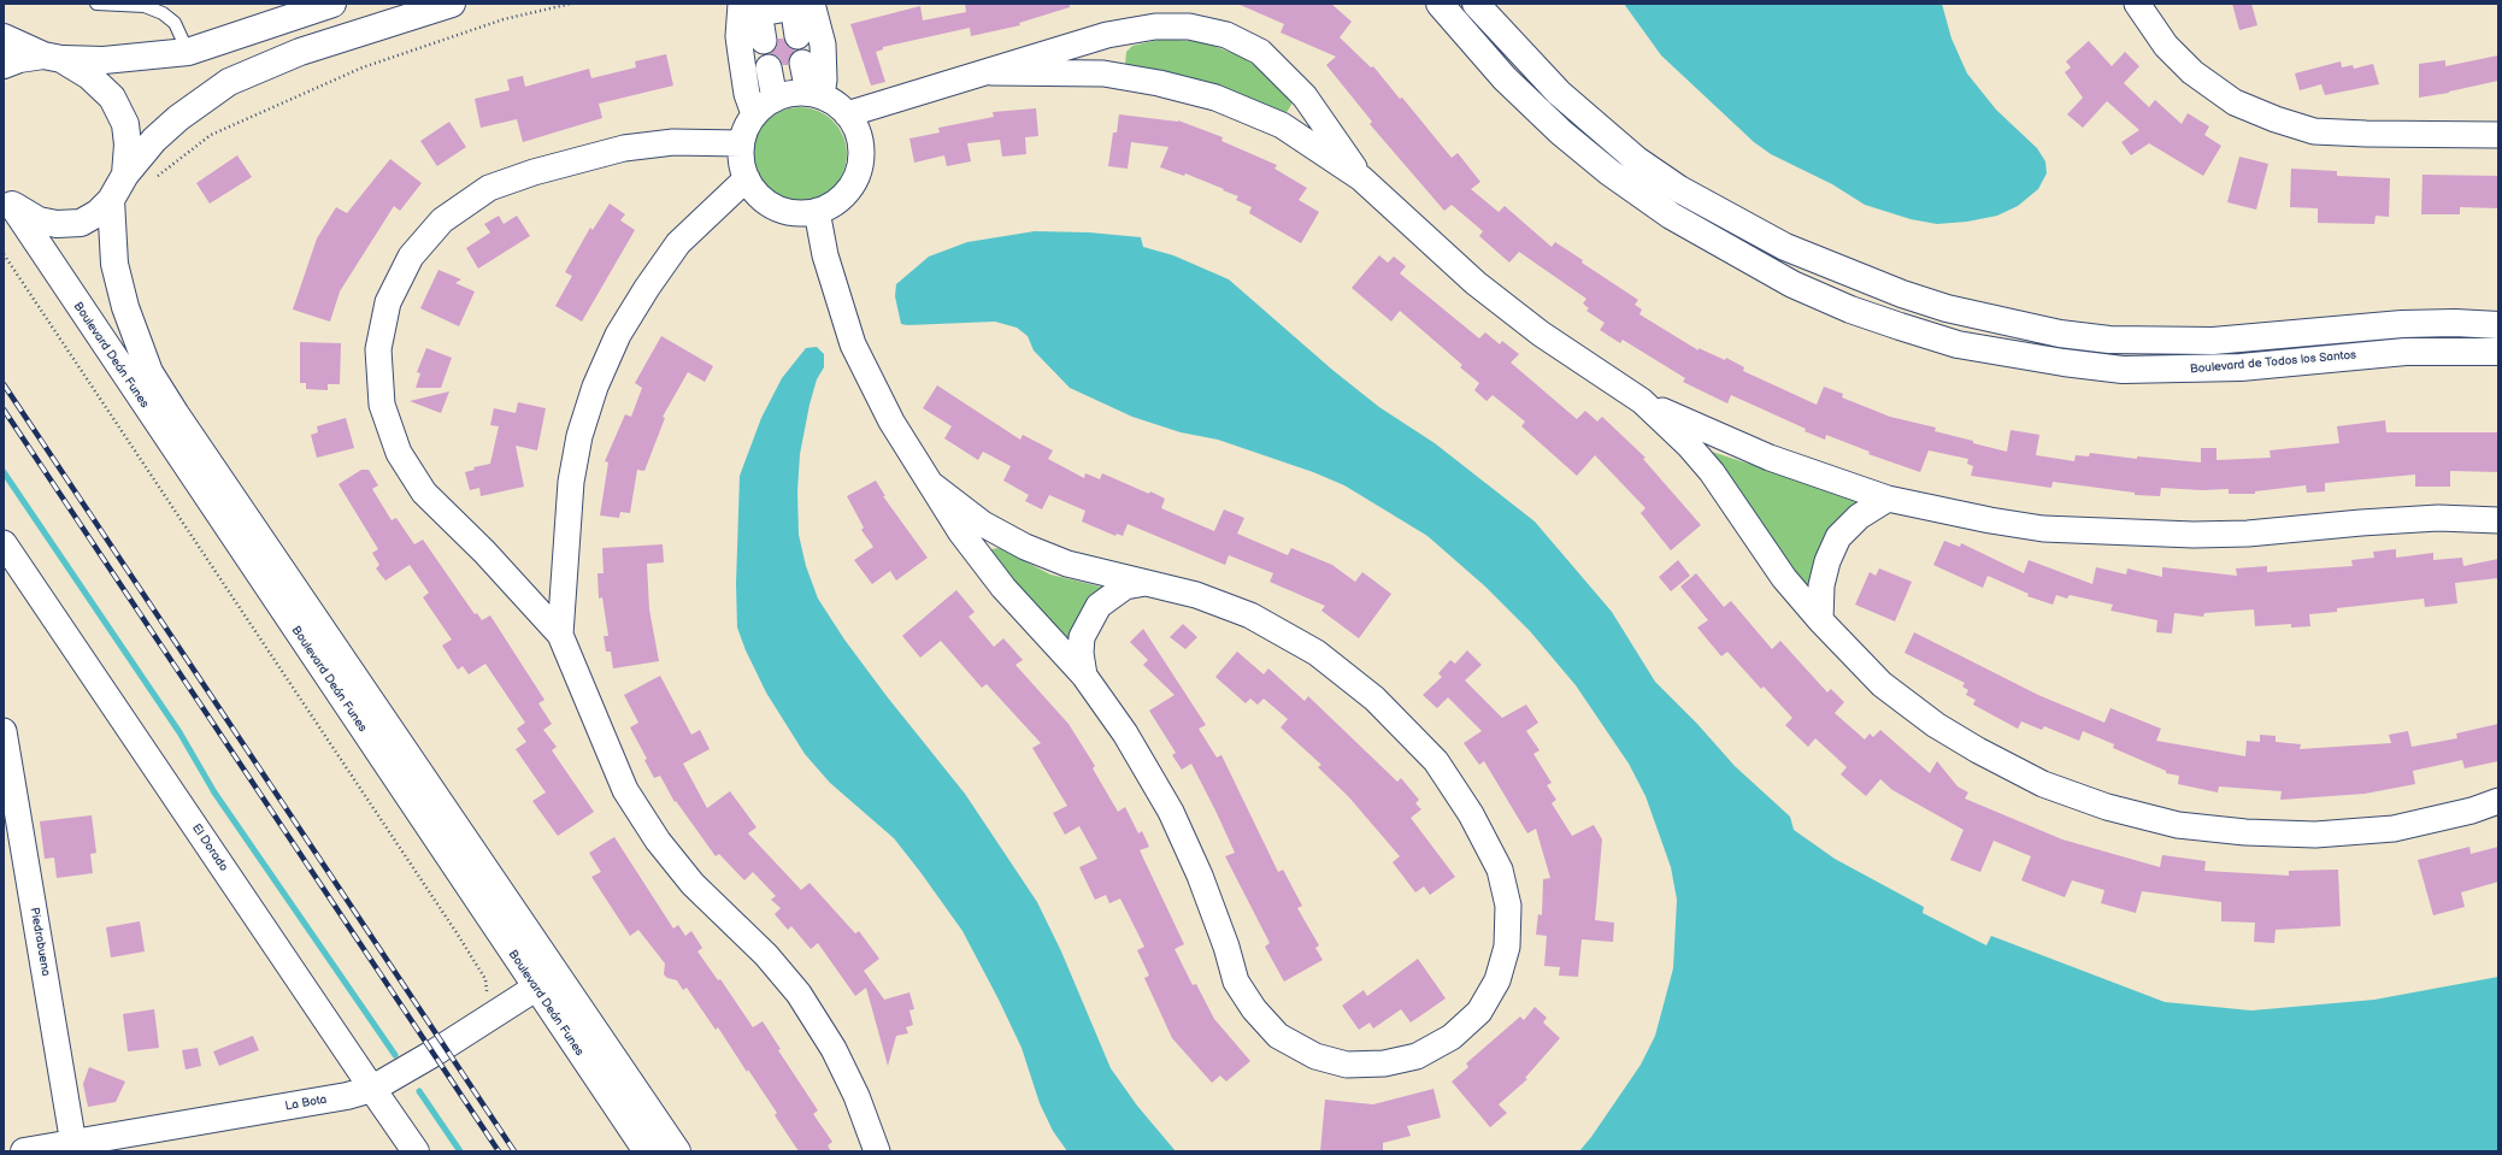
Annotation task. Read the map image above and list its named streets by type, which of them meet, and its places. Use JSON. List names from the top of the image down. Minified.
{"streets":{"street":["Boulevard Deán Funes","Boulevard de Todos los Santos","El Dorado","Piedrabuena","La Bota"]},"crossings":[["Boulevard Deán Funes","La Bota"],["El Dorado","La Bota"],["Piedrabuena","La Bota"]]}
